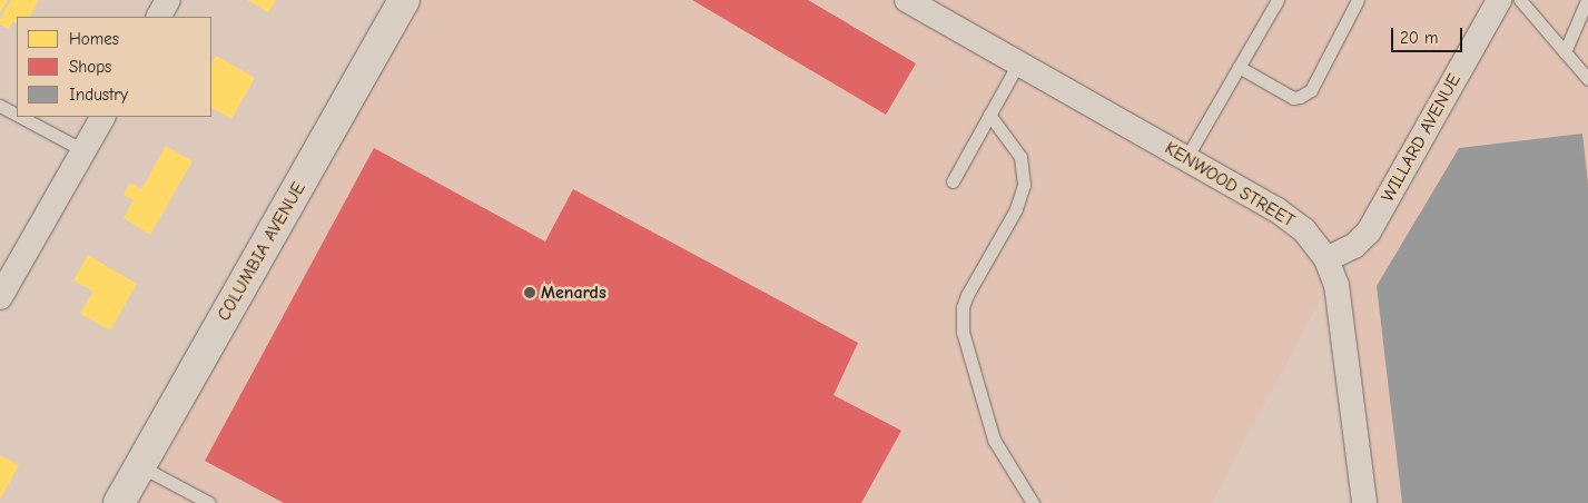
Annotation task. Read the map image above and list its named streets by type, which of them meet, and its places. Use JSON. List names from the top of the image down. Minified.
{"streets":{"street":["WILLARD AVENUE","KENWOOD STREET","COLUMBIA AVENUE"]},"crossings":[["WILLARD AVENUE","KENWOOD STREET"]],"places":["Menards"],"legend":["Homes","Shops","Industry"],"scale_bar":"20 m"}
